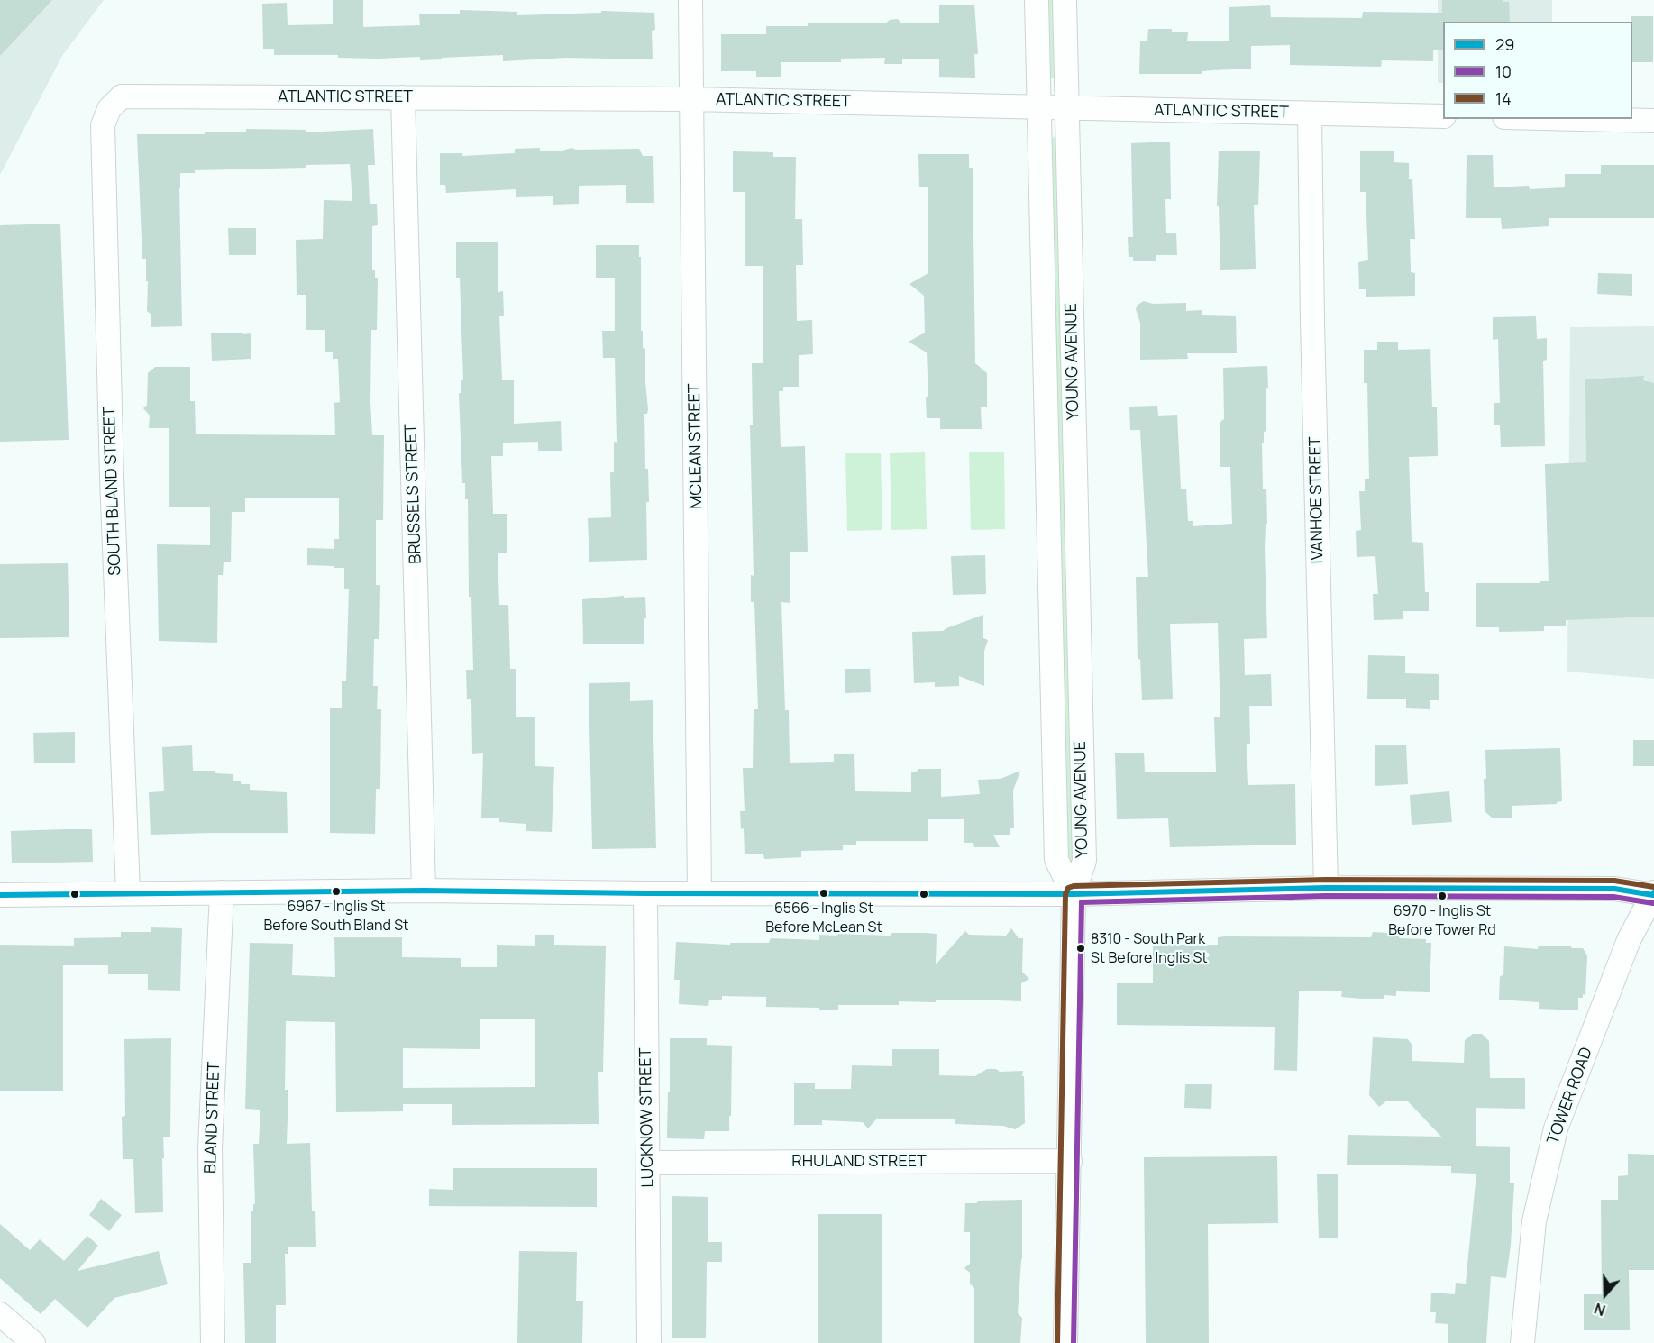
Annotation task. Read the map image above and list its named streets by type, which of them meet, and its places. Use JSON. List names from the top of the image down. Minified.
{"streets":{"street":["ATLANTIC STREET","YOUNG AVENUE","MCLEAN STREET","SOUTH BLAND STREET","BRUSSELS STREET","IVANHOE STREET","TOWER ROAD","BLAND STREET","LUCKNOW STREET","RHULAND STREET"]},"crossings":[["ATLANTIC STREET","YOUNG AVENUE"],["ATLANTIC STREET","MCLEAN STREET"],["ATLANTIC STREET","SOUTH BLAND STREET"],["ATLANTIC STREET","BRUSSELS STREET"],["ATLANTIC STREET","IVANHOE STREET"],["LUCKNOW STREET","RHULAND STREET"]],"places":["6967 - Inglis St Before South Bland St","6566 - Inglis St Before McLean St","6970 - Inglis St Before Tower Rd","8310 - South Park St Before Inglis St"],"lines":["transit line 14","transit line 29","transit line 10"],"legend":["29","10","14"],"north":"bottom"}
